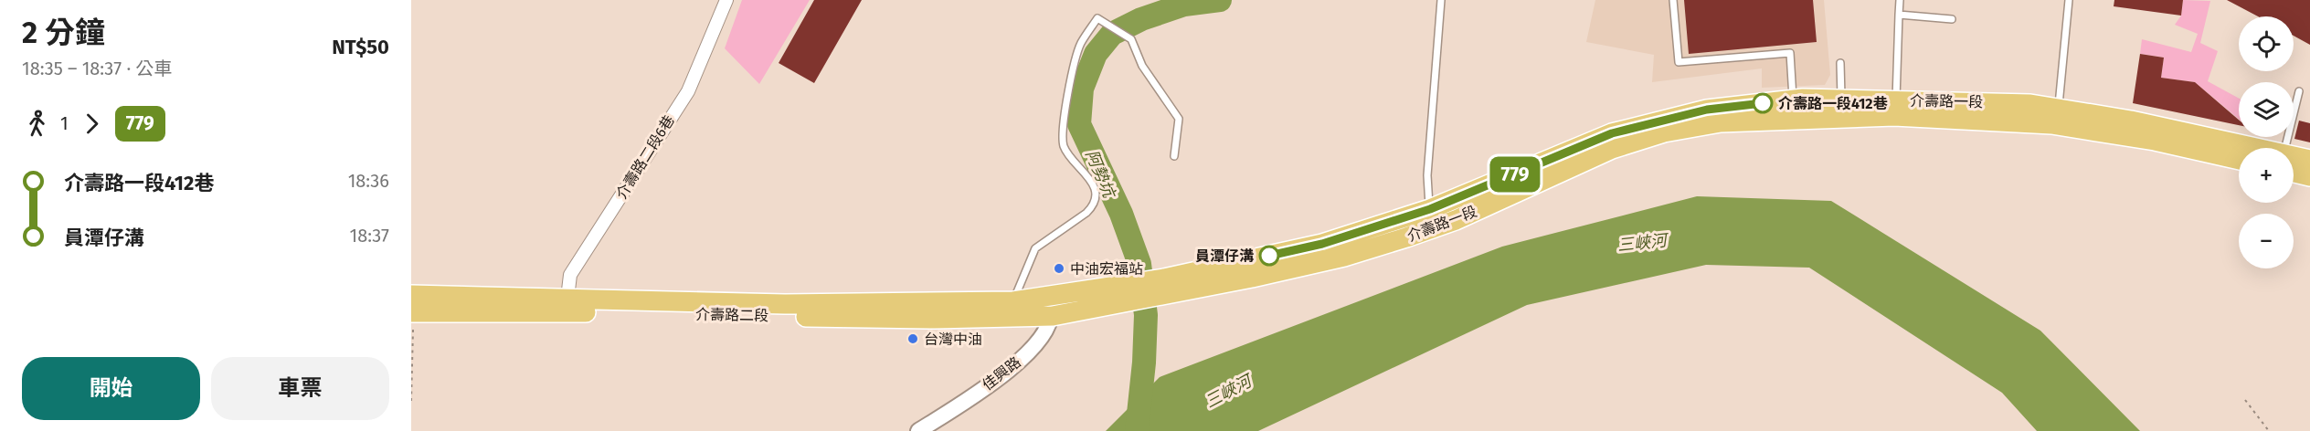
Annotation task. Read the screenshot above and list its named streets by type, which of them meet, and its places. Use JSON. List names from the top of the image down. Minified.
{"streets":{"main road":["介壽路一段","介壽路二段"],"street":["介壽路二段6巷","佳興路"]},"crossings":[["介壽路一段","介壽路二段"],["介壽路一段","佳興路"],["介壽路二段6巷","介壽路二段"],["介壽路二段","佳興路"]],"water":["阿勢坑","三峽河"],"places":["介壽路一段412巷","員潭仔溝","中油宏福站","台灣中油"],"lines":["bus line 779"],"page":{"heading":["2 分鐘","18:35 – 18:37 · 公車","NT$50"],"on_map":"779","map_buttons":["+","−"],"legs":["1","779"],"list":[{"name":"介壽路一段412巷","value":"18:36"},{"name":"員潭仔溝","value":"18:37"}],"buttons":["開始","車票"]}}
